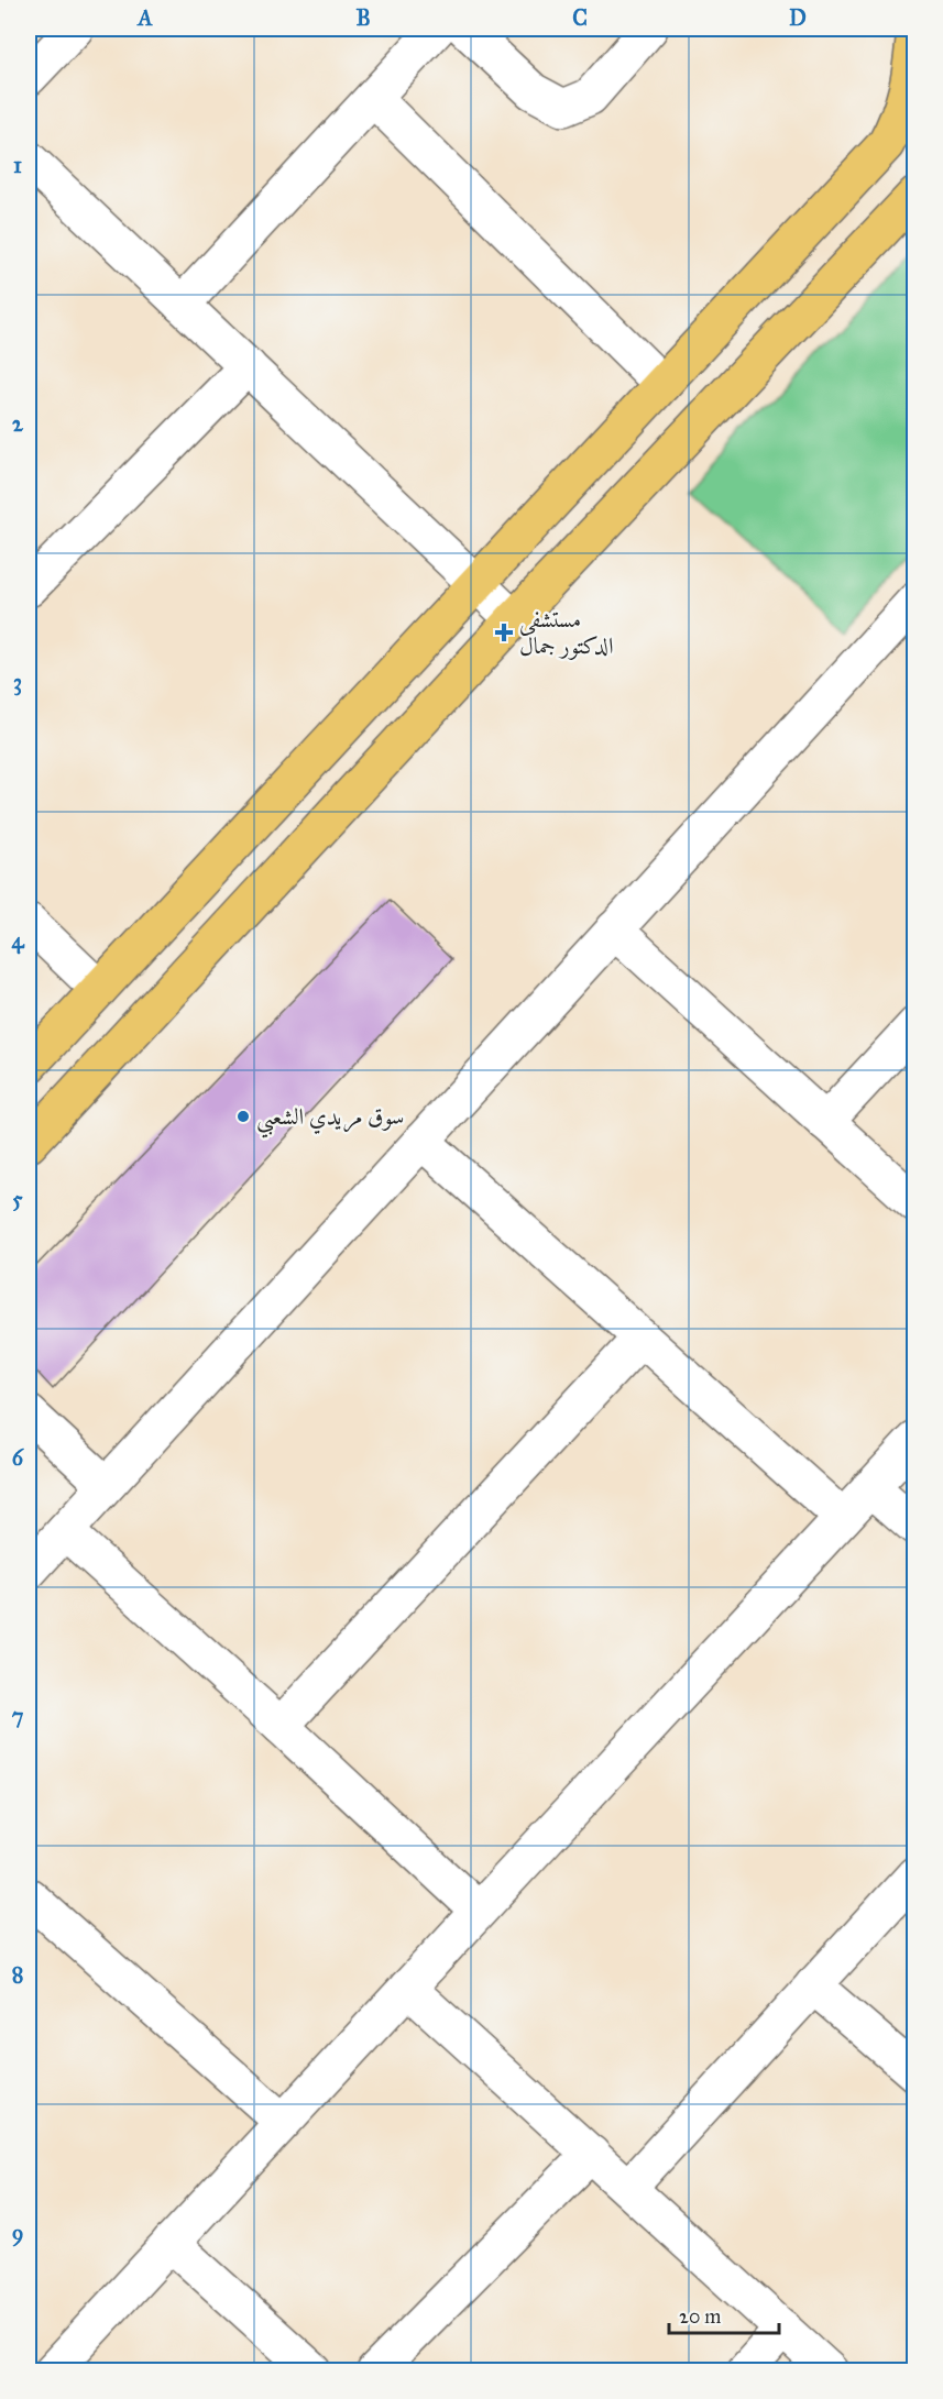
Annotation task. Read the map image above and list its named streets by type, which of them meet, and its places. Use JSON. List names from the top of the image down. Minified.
{"places":{"health":["مستشفى الدكتور جمال"],"other":["سوق مريدي الشعبي"]},"scale_bar":"20 m","grid":{"columns":["A","B","C","D"],"rows":["1","2","3","4","5","6","7","8","9"]}}
